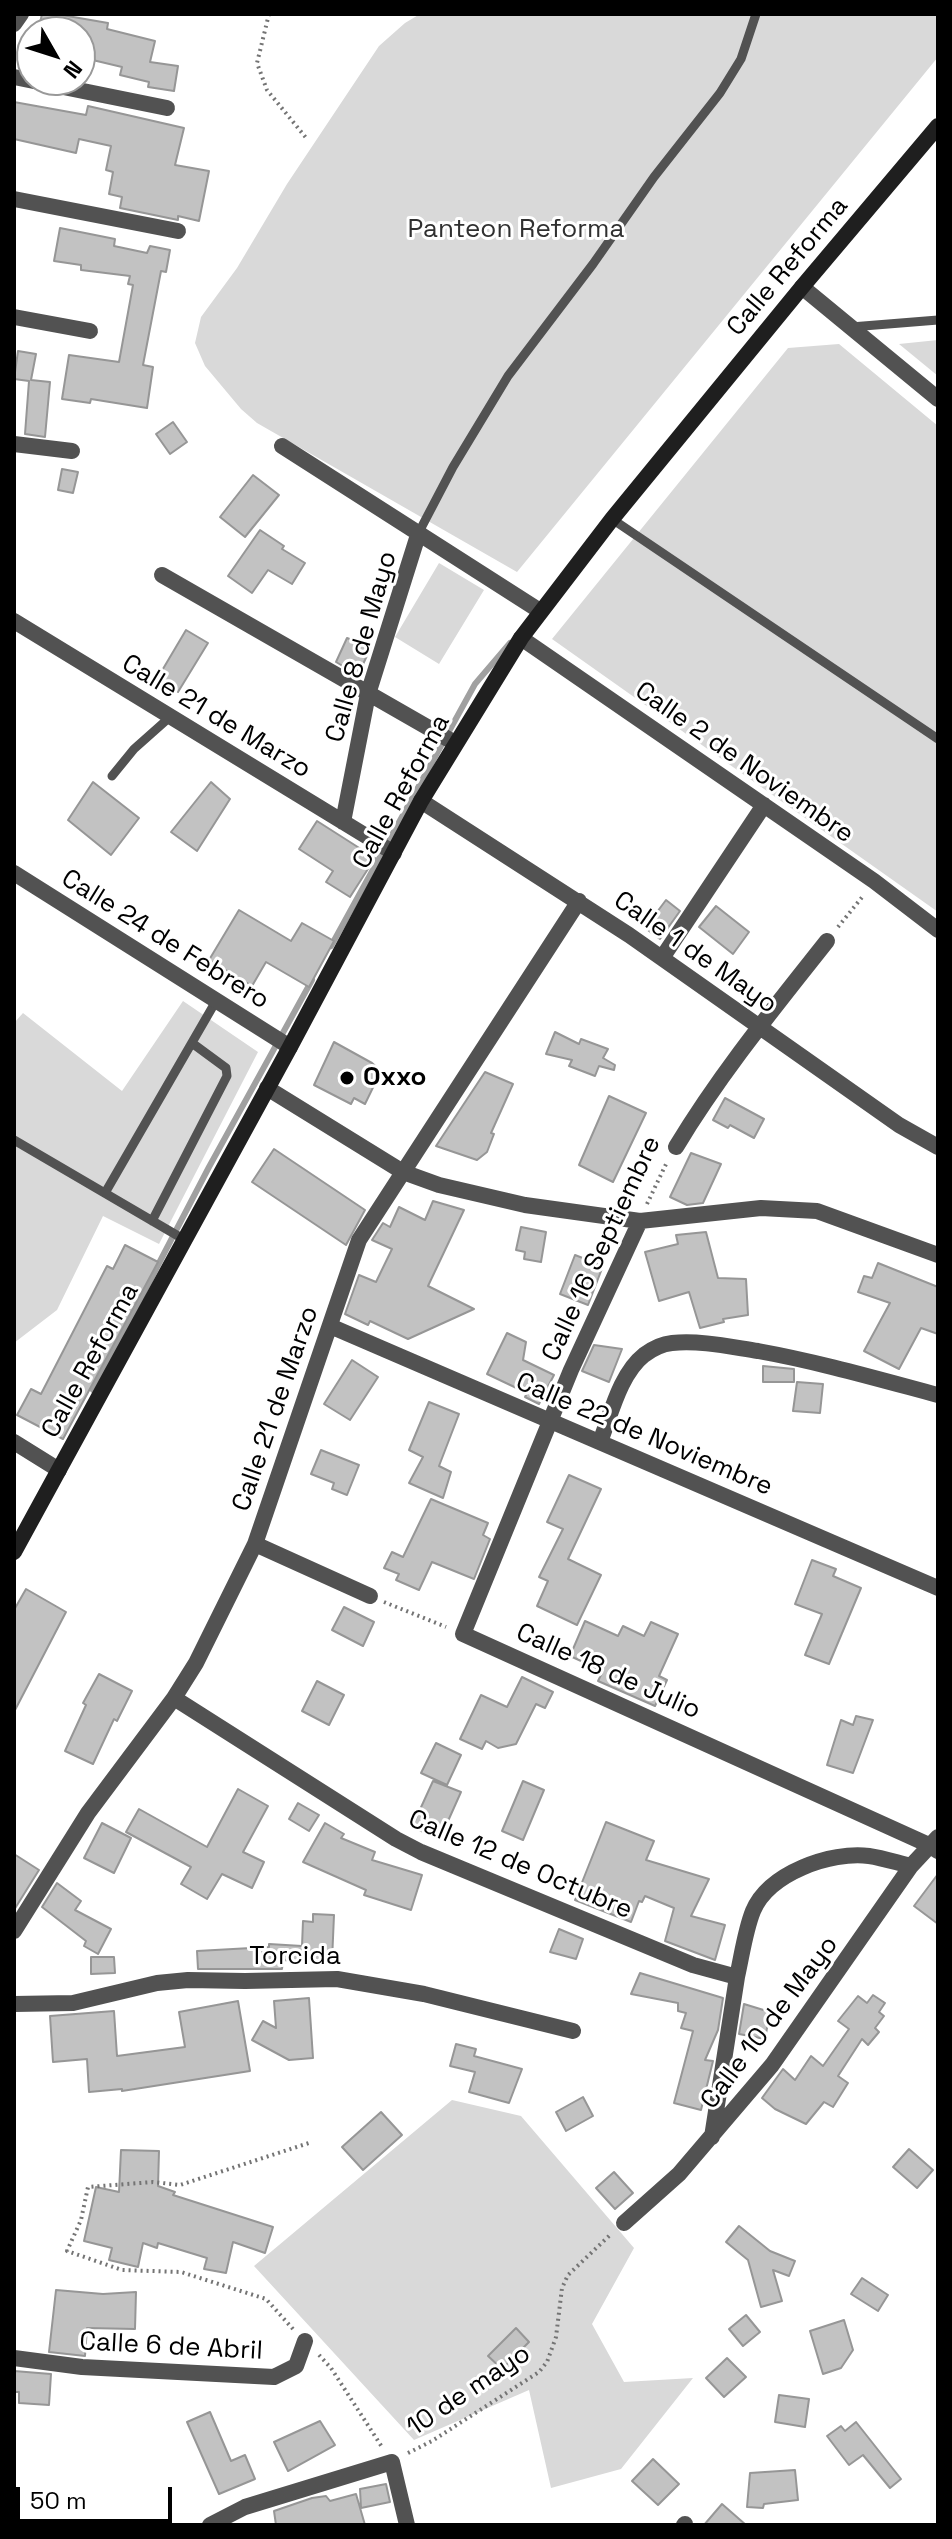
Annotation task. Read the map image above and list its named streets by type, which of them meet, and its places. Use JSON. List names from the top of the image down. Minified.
{"streets":{"street":["Calle Reforma","Calle 8 de Mayo","Calle 21 de Marzo","Calle 2 de Noviembre","Calle 24 de Febrero","Calle 1 de Mayo","Calle 16 Septiembre","Calle 22 de Noviembre","Calle 18 de Julio","Calle 12 de Octubre","Torcida","Calle 10 de Mayo","Calle 6 de Abril"],"path":["10 de mayo"]},"crossings":[["Calle Reforma","Calle 21 de Marzo"],["Calle Reforma","Calle 2 de Noviembre"],["Calle Reforma","Calle 24 de Febrero"],["Calle Reforma","Calle 1 de Mayo"],["Calle 8 de Mayo","Calle 21 de Marzo"],["Calle 21 de Marzo","Calle 1 de Mayo"],["Calle 21 de Marzo","Calle 22 de Noviembre"],["Calle 21 de Marzo","Calle 12 de Octubre"],["Calle 1 de Mayo","Calle 16 Septiembre"],["Calle 16 Septiembre","Calle 22 de Noviembre"],["Calle 16 Septiembre","Calle 18 de Julio"],["Calle 18 de Julio","Calle 10 de Mayo"],["Calle 10 de Mayo","10 de mayo"]],"parks":["Panteon Reforma"],"places":["Oxxo"],"scale_bar":"50 m","north":"bottom right"}
